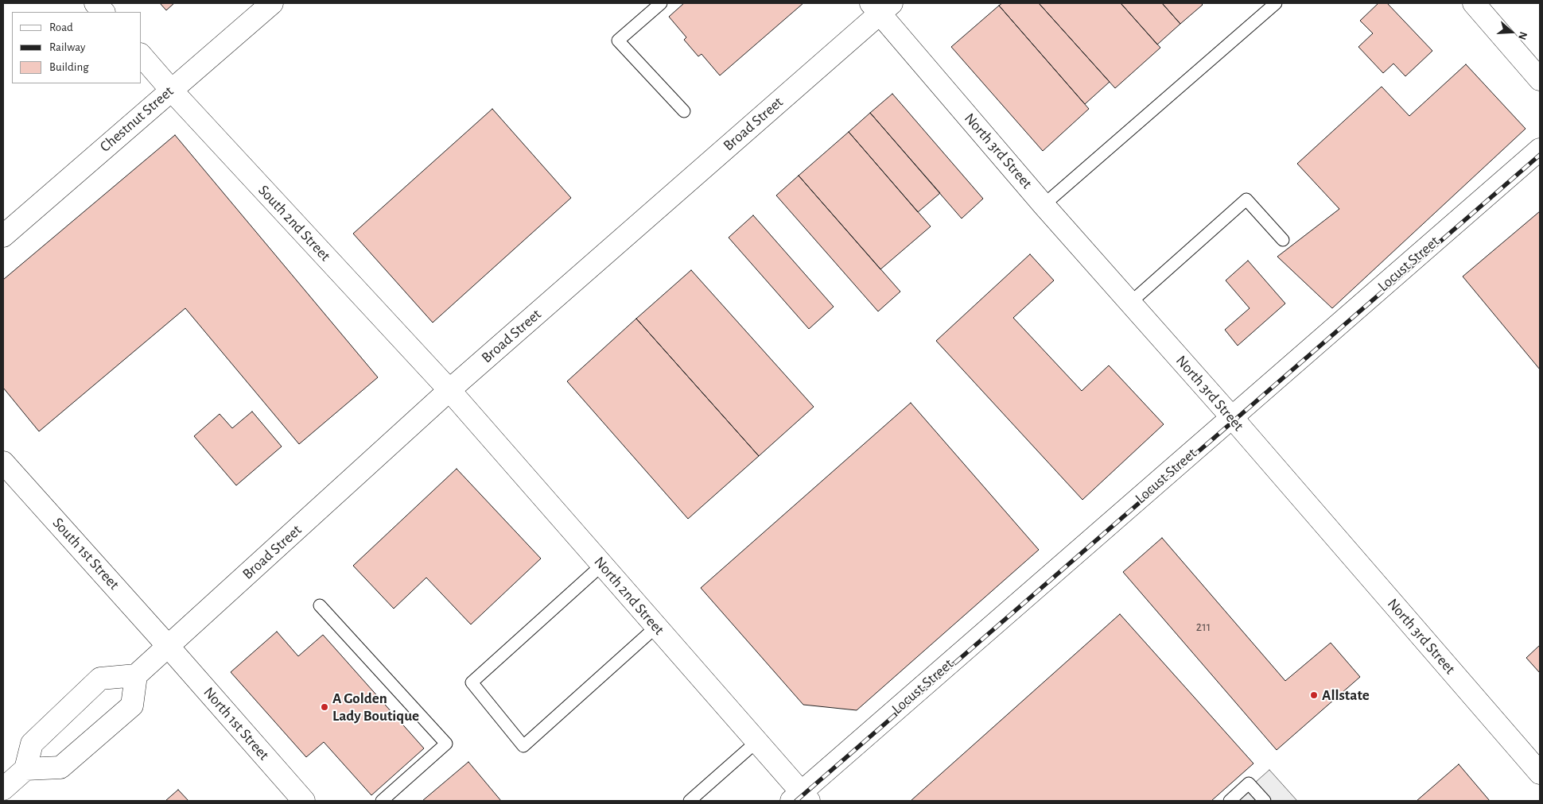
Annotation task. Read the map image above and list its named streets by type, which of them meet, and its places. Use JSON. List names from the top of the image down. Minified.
{"streets":{"street":["Chestnut Street","Broad Street","North 3rd Street","South 2nd Street","Locust Street","South 1st Street","North 2nd Street","North 1st Street"]},"crossings":[["Chestnut Street","South 2nd Street"],["Broad Street","North 3rd Street"],["Broad Street","South 2nd Street"],["Broad Street","South 1st Street"],["Broad Street","North 2nd Street"],["Broad Street","North 1st Street"],["North 3rd Street","Locust Street"],["South 2nd Street","North 2nd Street"],["Locust Street","North 2nd Street"],["South 1st Street","North 1st Street"]],"places":["Allstate","A Golden Lady Boutique"],"house_numbers":["211"],"legend":["Road","Railway","Building"],"north":"right"}
